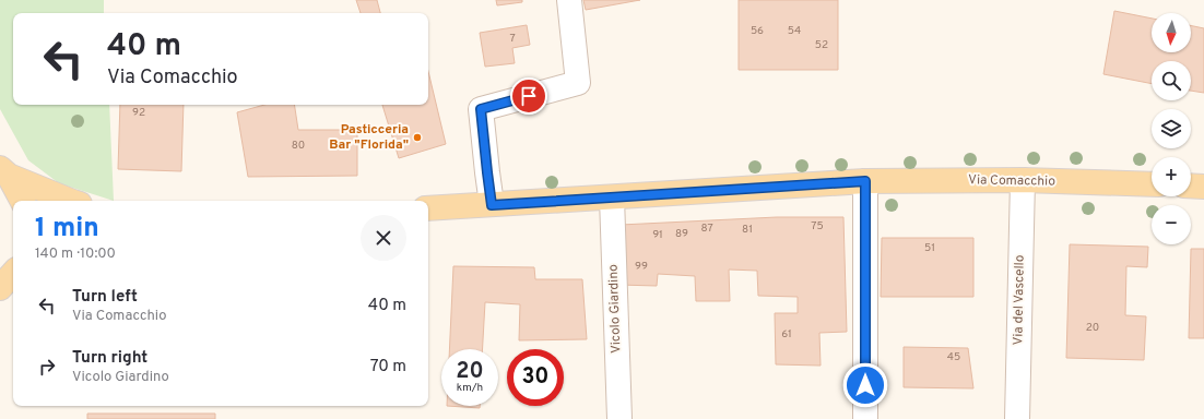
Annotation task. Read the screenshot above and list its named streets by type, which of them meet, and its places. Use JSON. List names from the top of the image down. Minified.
{"streets":{"main road":["Via Comacchio"],"street":["Via del Vascello","Vicolo Giardino"]},"crossings":[["Via Comacchio","Via del Vascello"],["Via Comacchio","Vicolo Giardino"]],"places":["Pasticceria Bar \"Florida\""],"house_numbers":["56","54","7","52","92","80","75","87","81","89","91","51","99","20","61","45"],"north":"bottom","page":{"map_buttons":["+","−"],"turn":["40 m","Via Comacchio"],"heading":["1 min","140 m · 10:00"],"list":[{"name":"Turn left","note":"Via Comacchio","value":"40 m"},{"name":"Turn right","note":"Vicolo Giardino","value":"70 m"}],"speed":"20 km/h","limit":"30"}}
